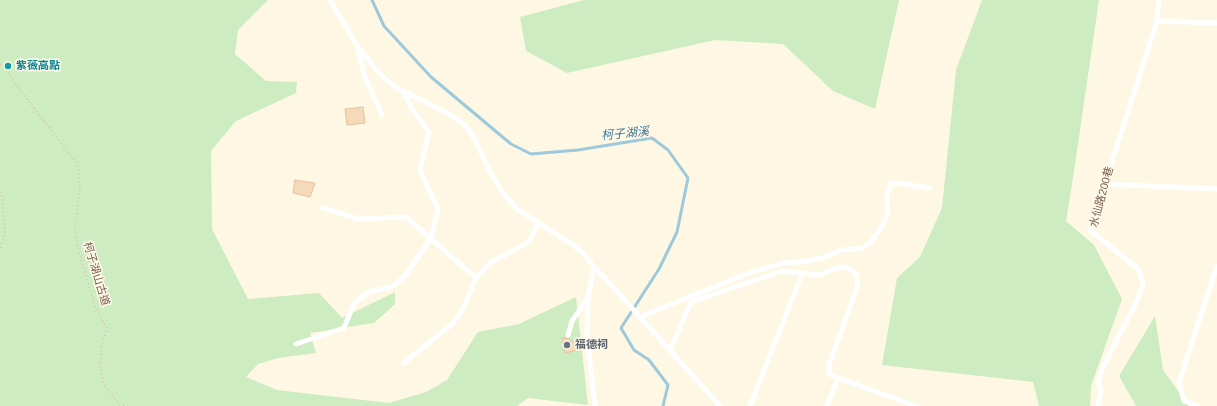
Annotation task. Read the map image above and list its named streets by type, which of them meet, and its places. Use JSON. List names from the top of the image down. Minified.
{"streets":{"lane":["水仙路200巷"],"path":["柯子湖山古道"]},"water":["柯子湖溪"],"places":["紫薇高點","福德祠"]}
